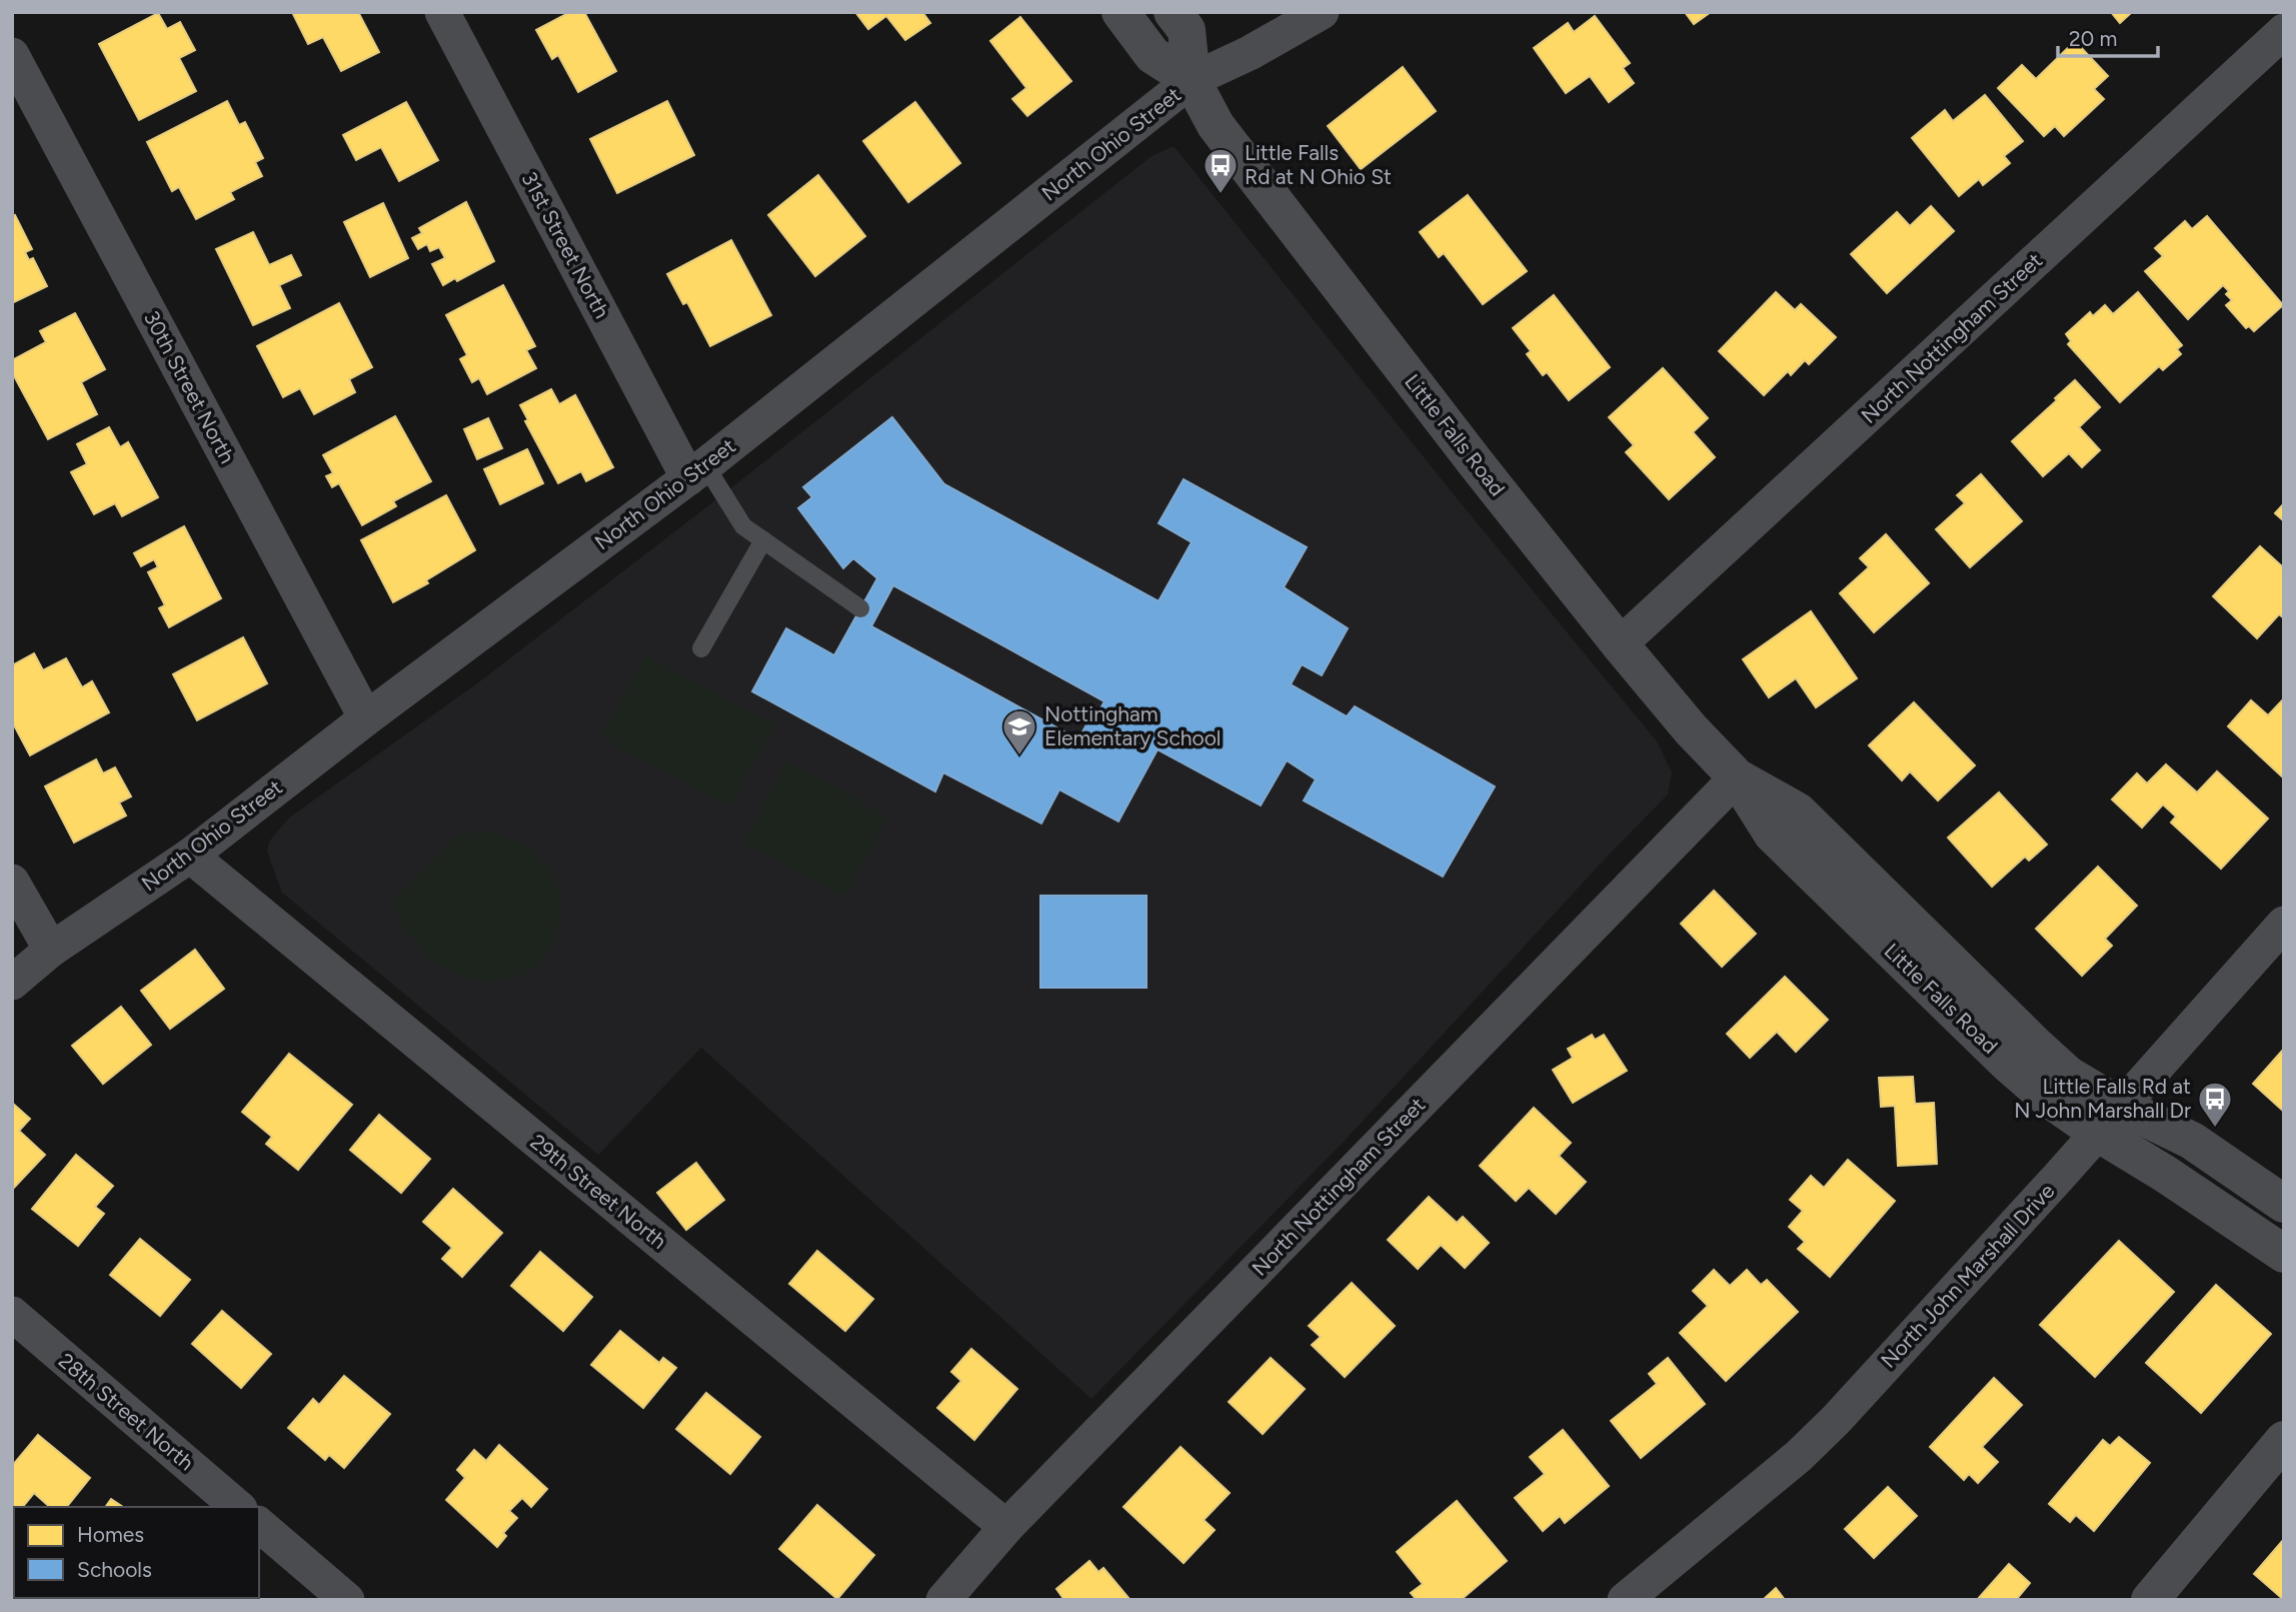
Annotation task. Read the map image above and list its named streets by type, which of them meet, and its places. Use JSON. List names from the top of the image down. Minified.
{"streets":{"street":["North Ohio Street","31st Street North","North Nottingham Street","30th Street North","Little Falls Road","29th Street North","North John Marshall Drive","28th Street North"]},"crossings":[["North Ohio Street","31st Street North"],["North Ohio Street","30th Street North"],["North Ohio Street","Little Falls Road"],["North Ohio Street","29th Street North"],["North Nottingham Street","Little Falls Road"],["North Nottingham Street","29th Street North"],["Little Falls Road","North John Marshall Drive"]],"places":{"bus stop":["Little Falls Rd at N Ohio St","Little Falls Rd at N John Marshall Dr"],"school or university":["Nottingham Elementary School"]},"legend":["Homes","Schools"],"scale_bar":"20 m"}
